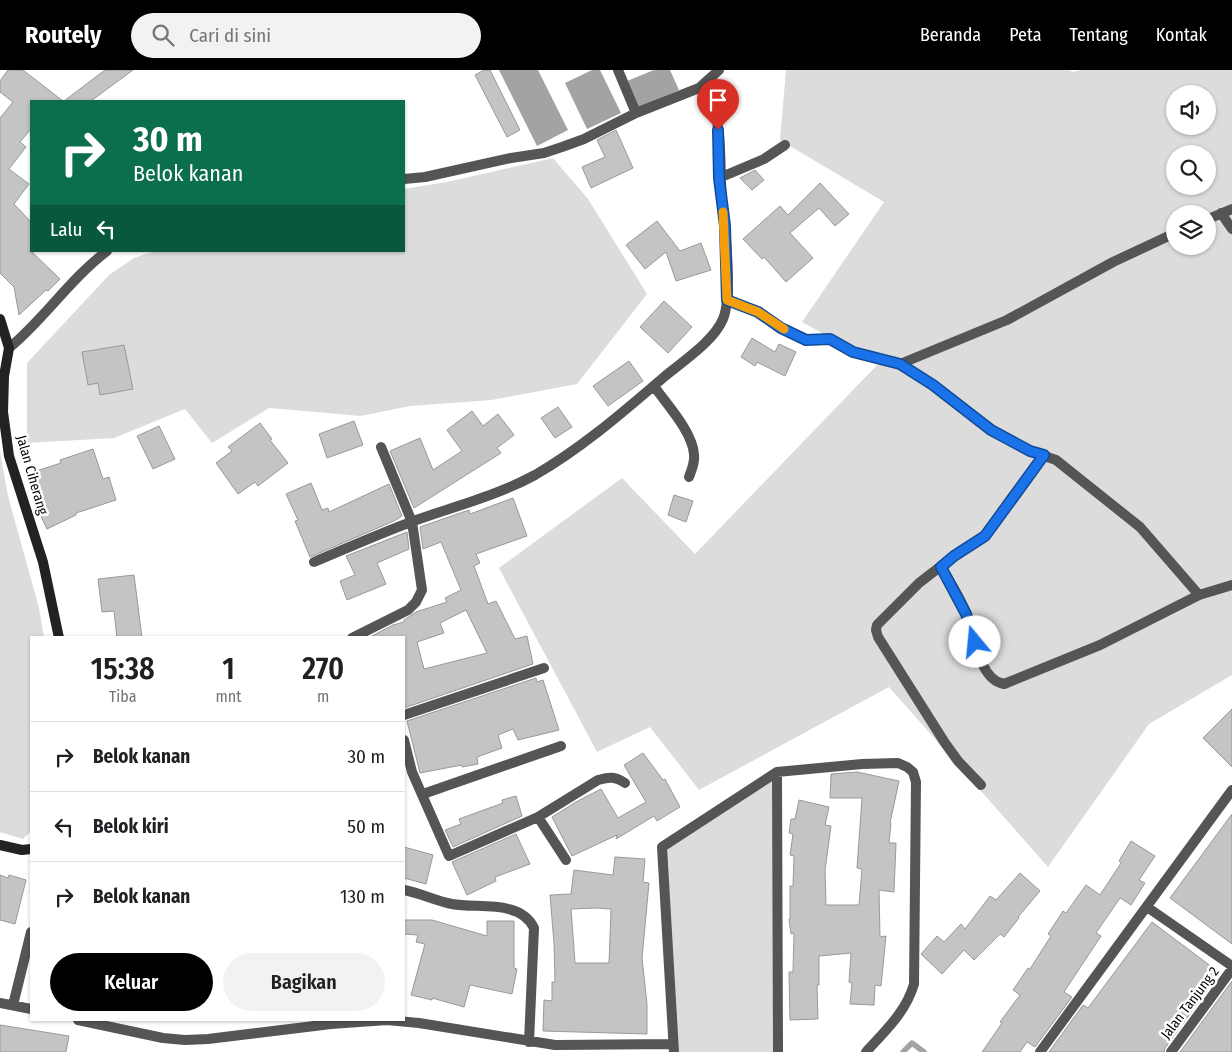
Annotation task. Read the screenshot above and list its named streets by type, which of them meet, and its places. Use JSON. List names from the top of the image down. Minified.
{"streets":{"street":["Jalan Ciherang","Jalan Tanjung 2"]},"page":{"header":"Routely","search":"Cari di sini","nav":["Beranda","Peta","Tentang","Kontak"],"turn":["30 m","Belok kanan"],"then":"Lalu","eta":["15:38","Tiba","1","mnt","270","m"],"list":[{"name":"Belok kanan","value":"30 m"},{"name":"Belok kiri","value":"50 m"},{"name":"Belok kanan","value":"130 m"}],"buttons":["Keluar","Bagikan"]}}
